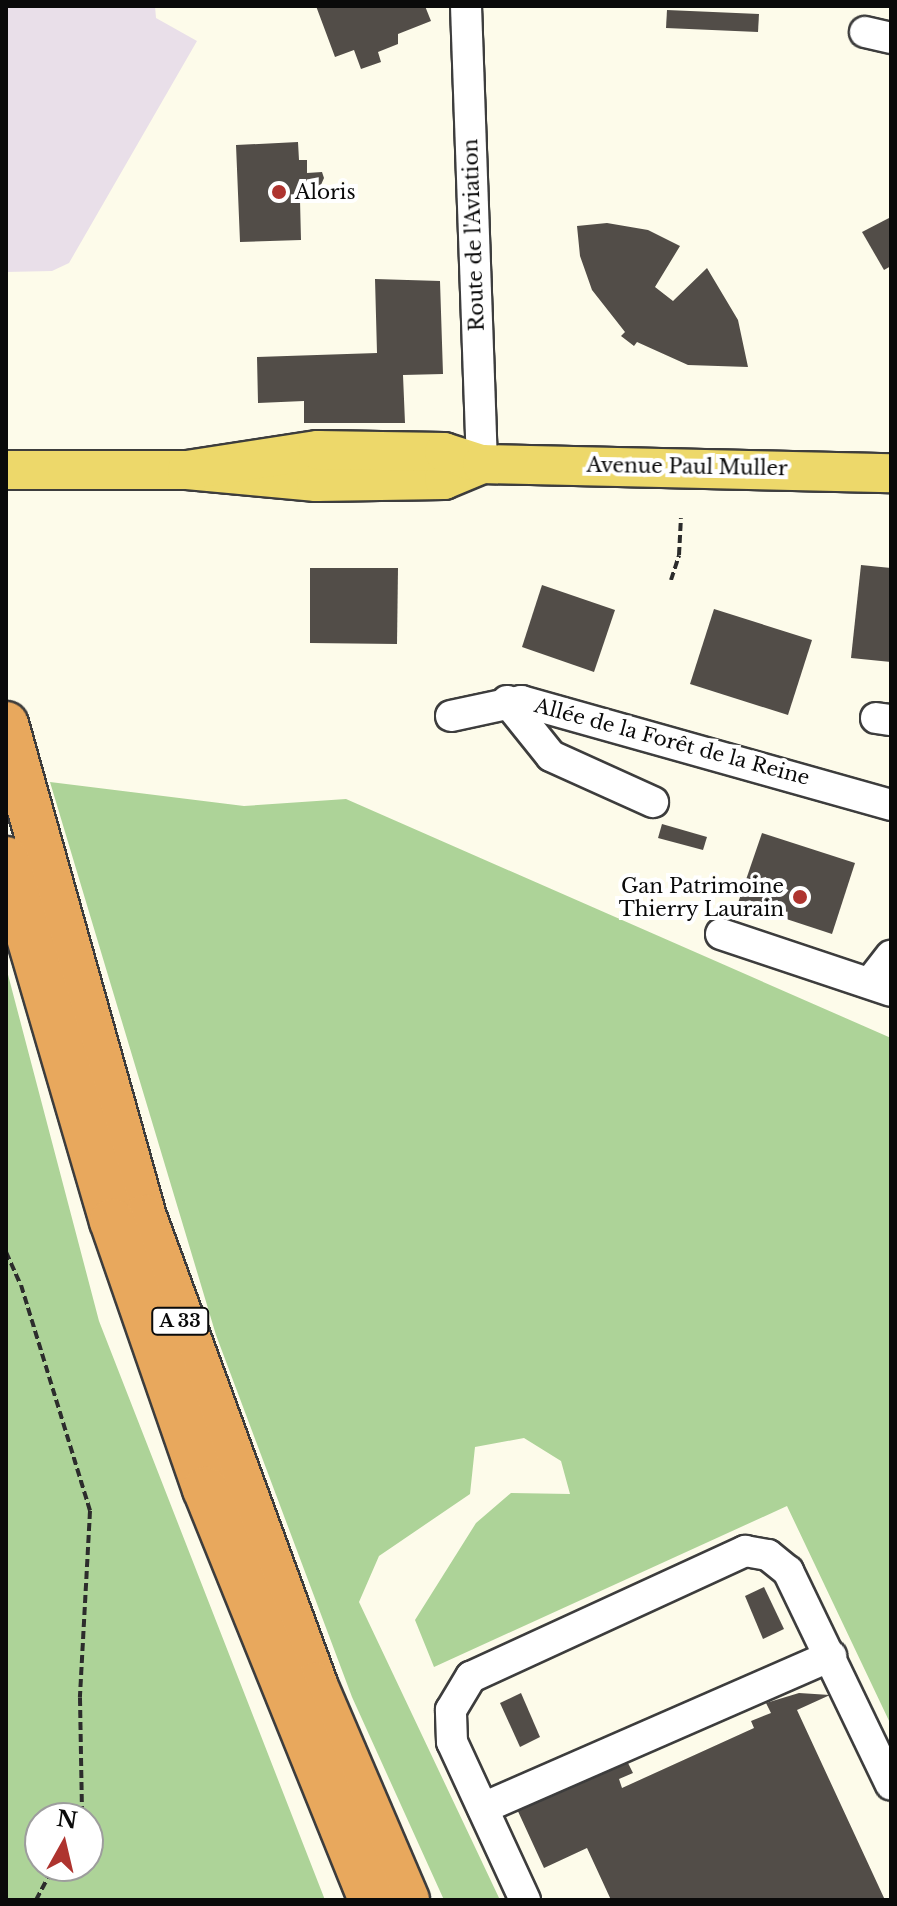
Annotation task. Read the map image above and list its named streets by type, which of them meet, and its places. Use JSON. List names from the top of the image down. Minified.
{"streets":{"highway":["A 33"],"main road":["Avenue Paul Muller"],"street":["Route de l'Aviation","Allée de la Forêt de la Reine"]},"crossings":[["Route de l'Aviation","Avenue Paul Muller"]],"places":["Aloris","Gan Patrimoine Thierry Laurain"],"north":"top"}
